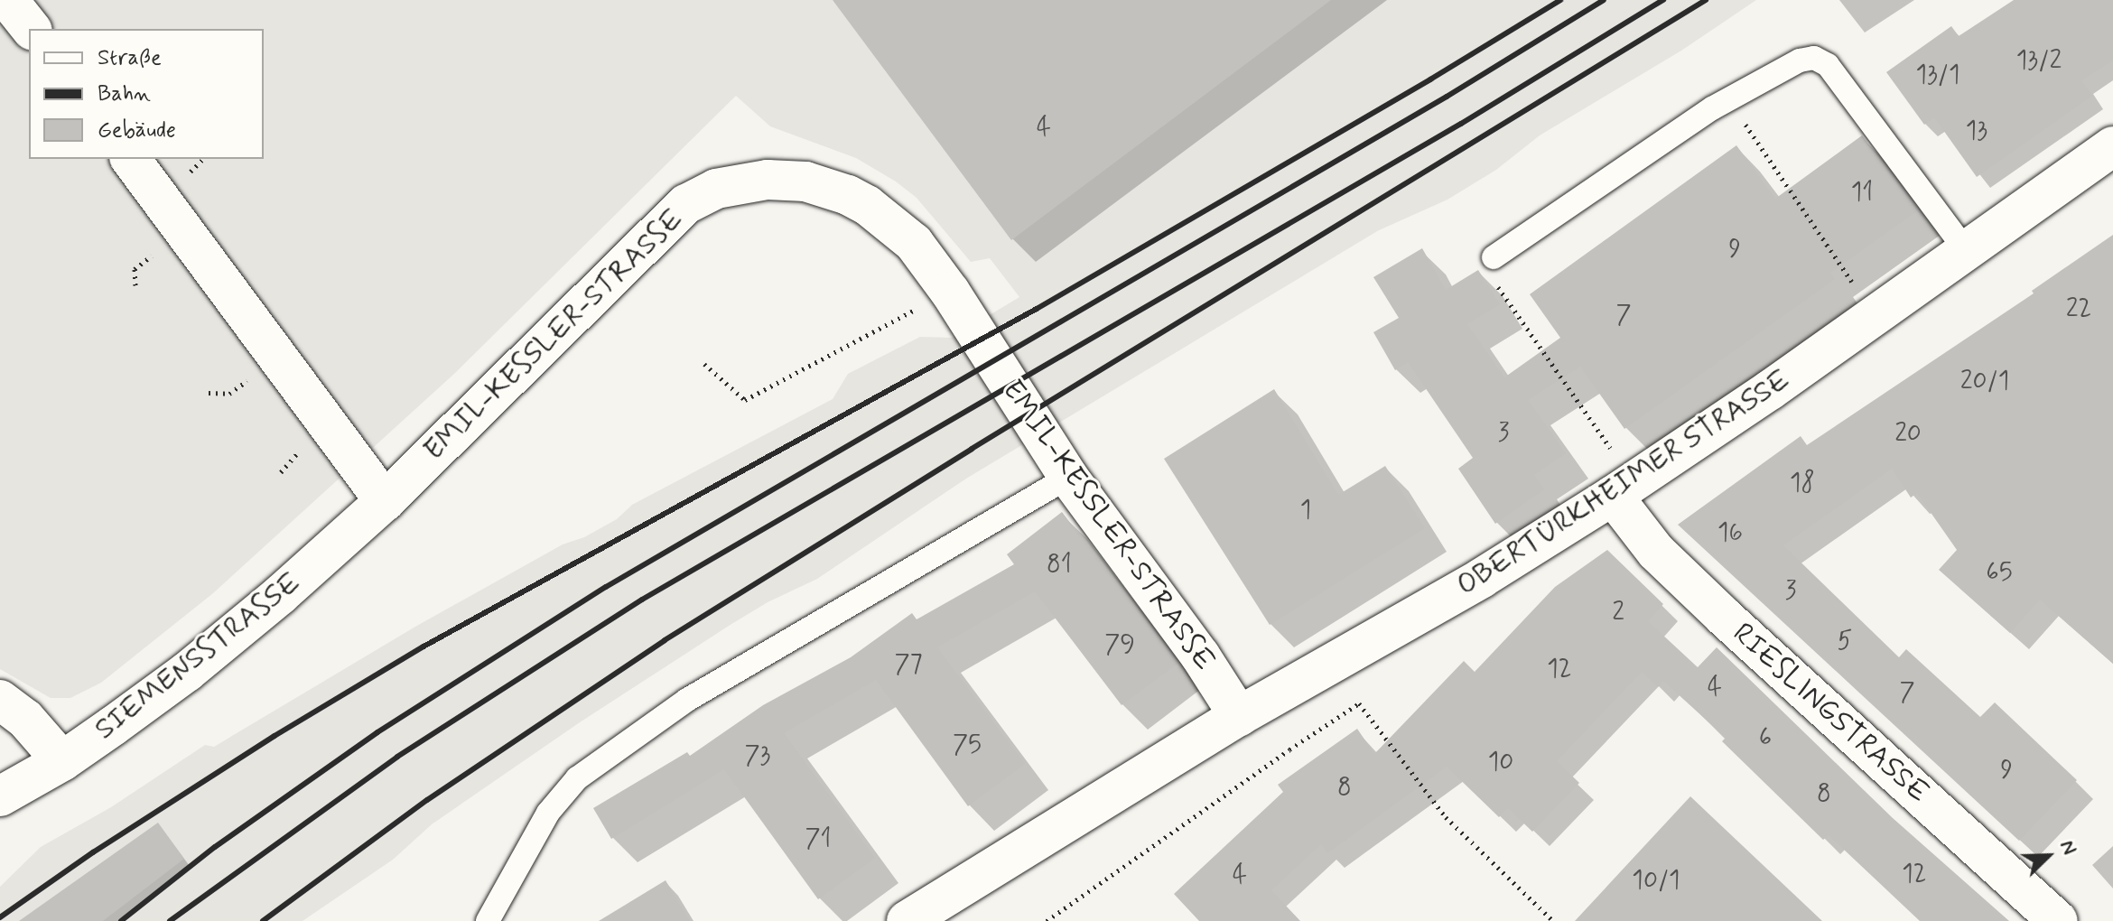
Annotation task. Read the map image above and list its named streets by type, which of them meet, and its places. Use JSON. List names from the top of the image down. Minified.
{"streets":{"street":["EMIL-KESSLER-STRASSE","OBERTÜRKHEIMER STRASSE","SIEMENSSTRASSE","RIESLINGSTRASSE"]},"crossings":[["EMIL-KESSLER-STRASSE","OBERTÜRKHEIMER STRASSE"],["EMIL-KESSLER-STRASSE","SIEMENSSTRASSE"],["OBERTÜRKHEIMER STRASSE","RIESLINGSTRASSE"]],"house_numbers":["13/2","13/1","4","13","11","9","22","7","20/1","3","20","18","1","16","81","65","3","2","5","79","77","12","4","7","6","75","73","10","9","8","8","71","12","4","10/1"],"legend":["Straße","Bahn","Gebäude"],"north":"top right"}
